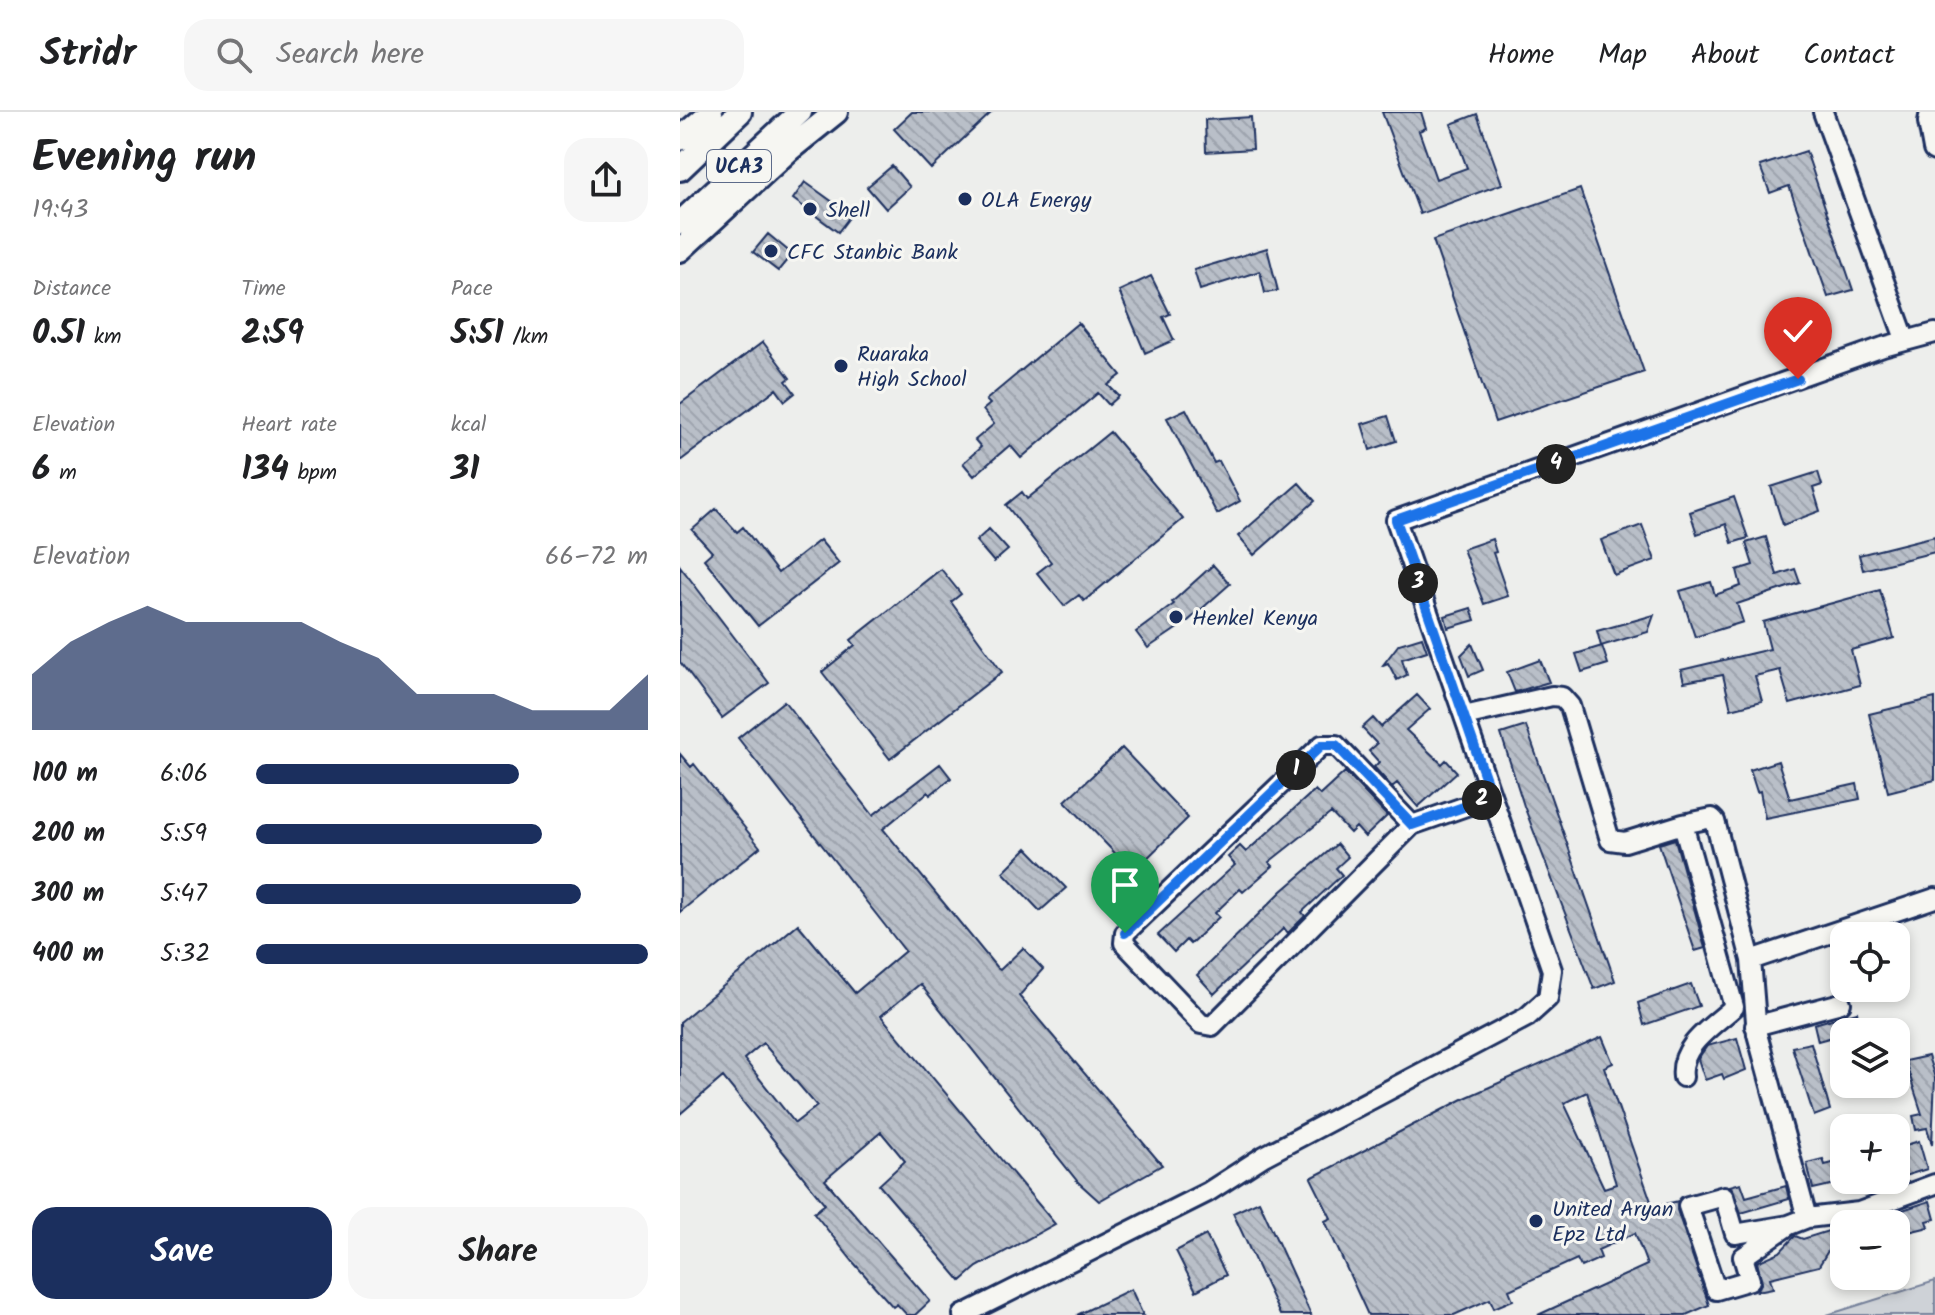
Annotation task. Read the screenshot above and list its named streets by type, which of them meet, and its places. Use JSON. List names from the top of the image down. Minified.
{"streets":{"main road":["UCA3"]},"places":["OLA Energy","Shell","CFC Stanbic Bank","Ruaraka High School","Henkel Kenya","United Aryan Epz Ltd"],"page":{"header":"Stridr","search":"Search here","nav":["Home","Map","About","Contact"],"heading":["Evening run","19:43"],"stats":[["Distance","0.51 km"],["Time","2:59"],["Pace","5:51 /km"],["Elevation","6 m"],["Heart rate","134 bpm"],["kcal","31"]],"pins":["4","3","1","2"],"chart":["Elevation","66–72 m"],"list":[{"name":"100 m","note":"6:06"},{"name":"200 m","note":"5:59"},{"name":"300 m","note":"5:47"},{"name":"400 m","note":"5:32"}],"map_buttons":["+","−"],"buttons":["Save","Share"]}}
